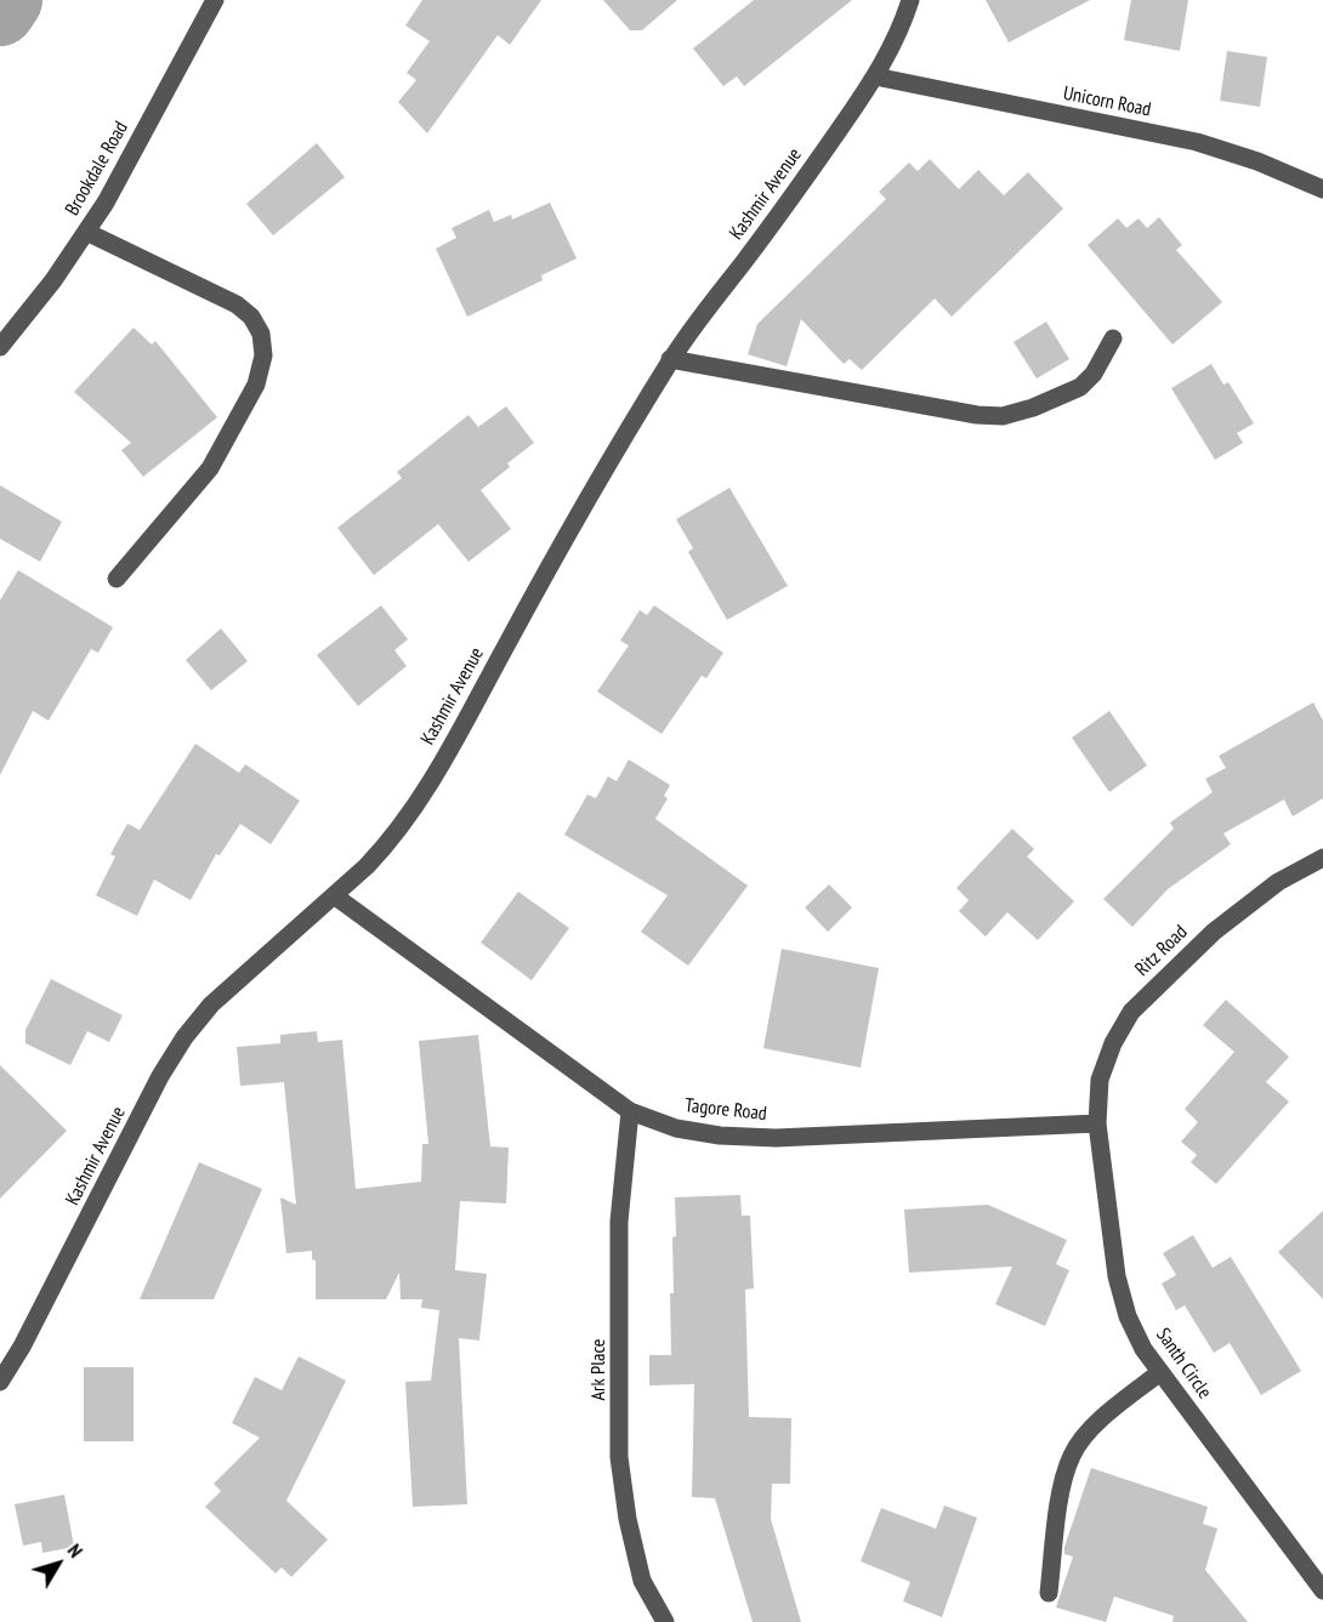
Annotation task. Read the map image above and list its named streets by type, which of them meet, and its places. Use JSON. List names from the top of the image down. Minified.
{"streets":{"street":["Unicorn Road","Brookdale Road","Kashmir Avenue","Ritz Road","Tagore Road","Santh Circle","Ark Place"]},"crossings":[["Unicorn Road","Kashmir Avenue"],["Kashmir Avenue","Tagore Road"],["Ritz Road","Tagore Road"],["Ritz Road","Santh Circle"],["Tagore Road","Santh Circle"],["Tagore Road","Ark Place"]],"north":"top right"}
